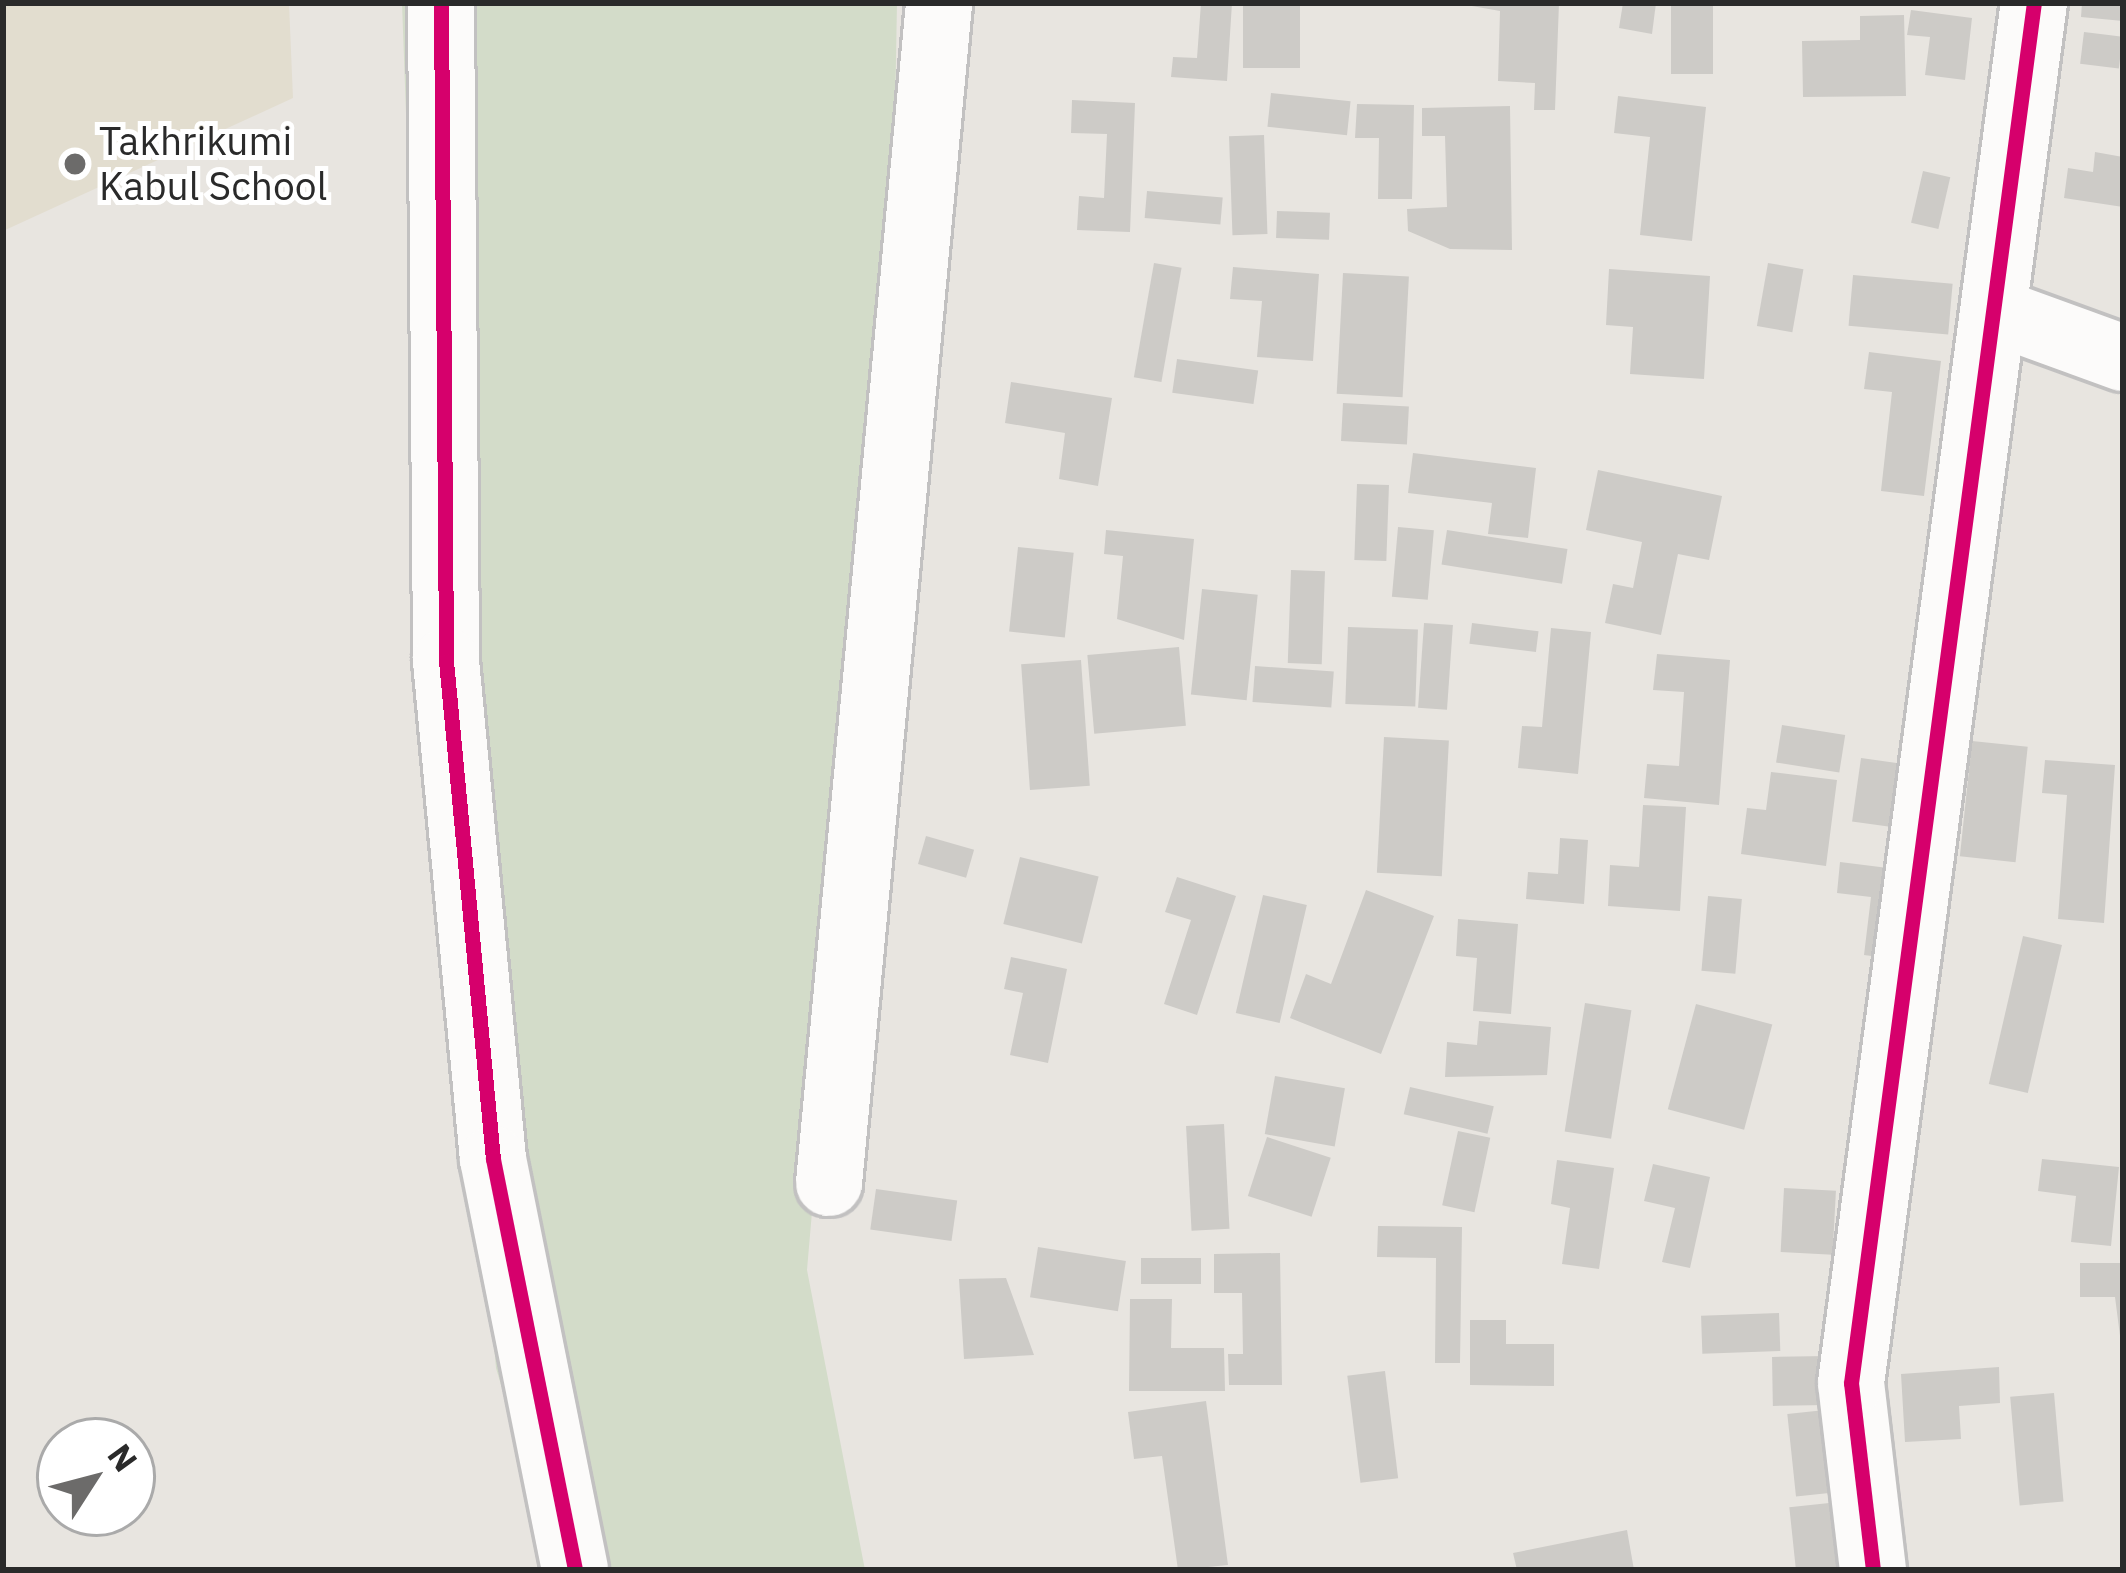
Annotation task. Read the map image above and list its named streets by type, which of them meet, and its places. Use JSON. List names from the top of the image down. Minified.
{"places":["Takhrikumi Kabul School"],"north":"top right"}
